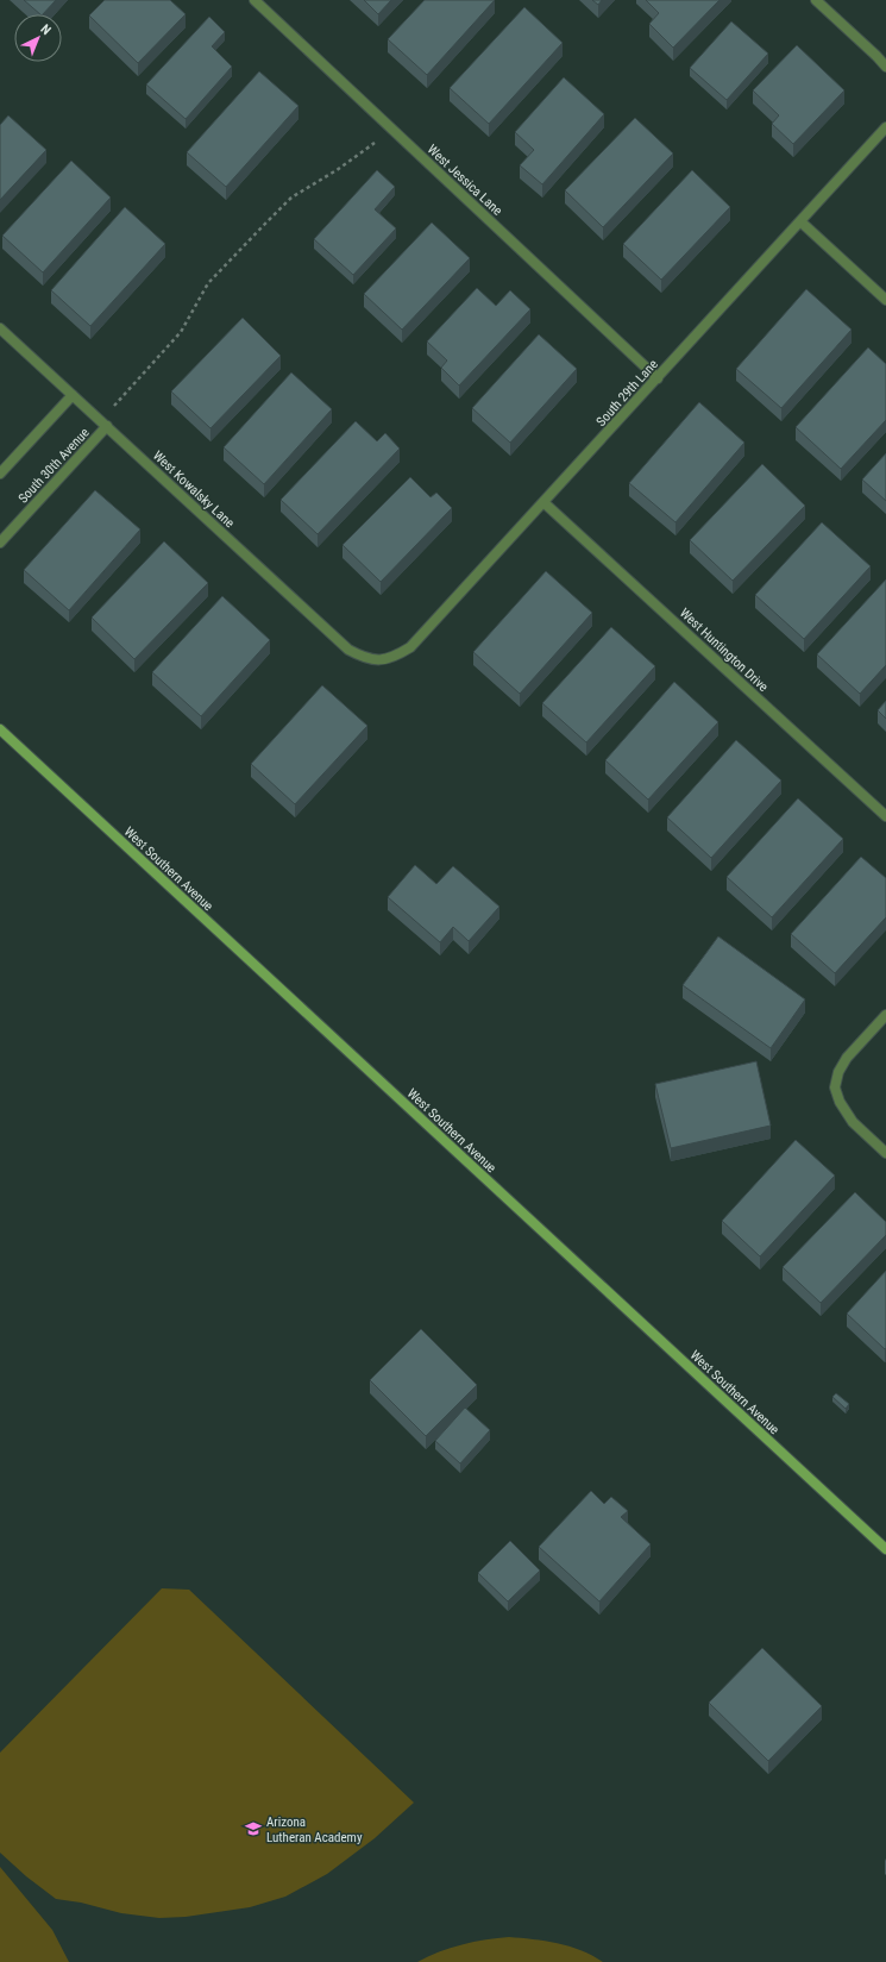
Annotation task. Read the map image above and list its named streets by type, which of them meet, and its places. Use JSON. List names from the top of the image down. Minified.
{"streets":{"main road":["West Southern Avenue"],"street":["West Jessica Lane","South 29th Lane","South 30th Avenue","West Kowalsky Lane","West Huntington Drive"]},"crossings":[["West Jessica Lane","South 29th Lane"],["South 29th Lane","West Kowalsky Lane"],["South 29th Lane","West Huntington Drive"],["South 30th Avenue","West Kowalsky Lane"]],"places":{"school or university":["Arizona Lutheran Academy"]},"north":"top right"}
